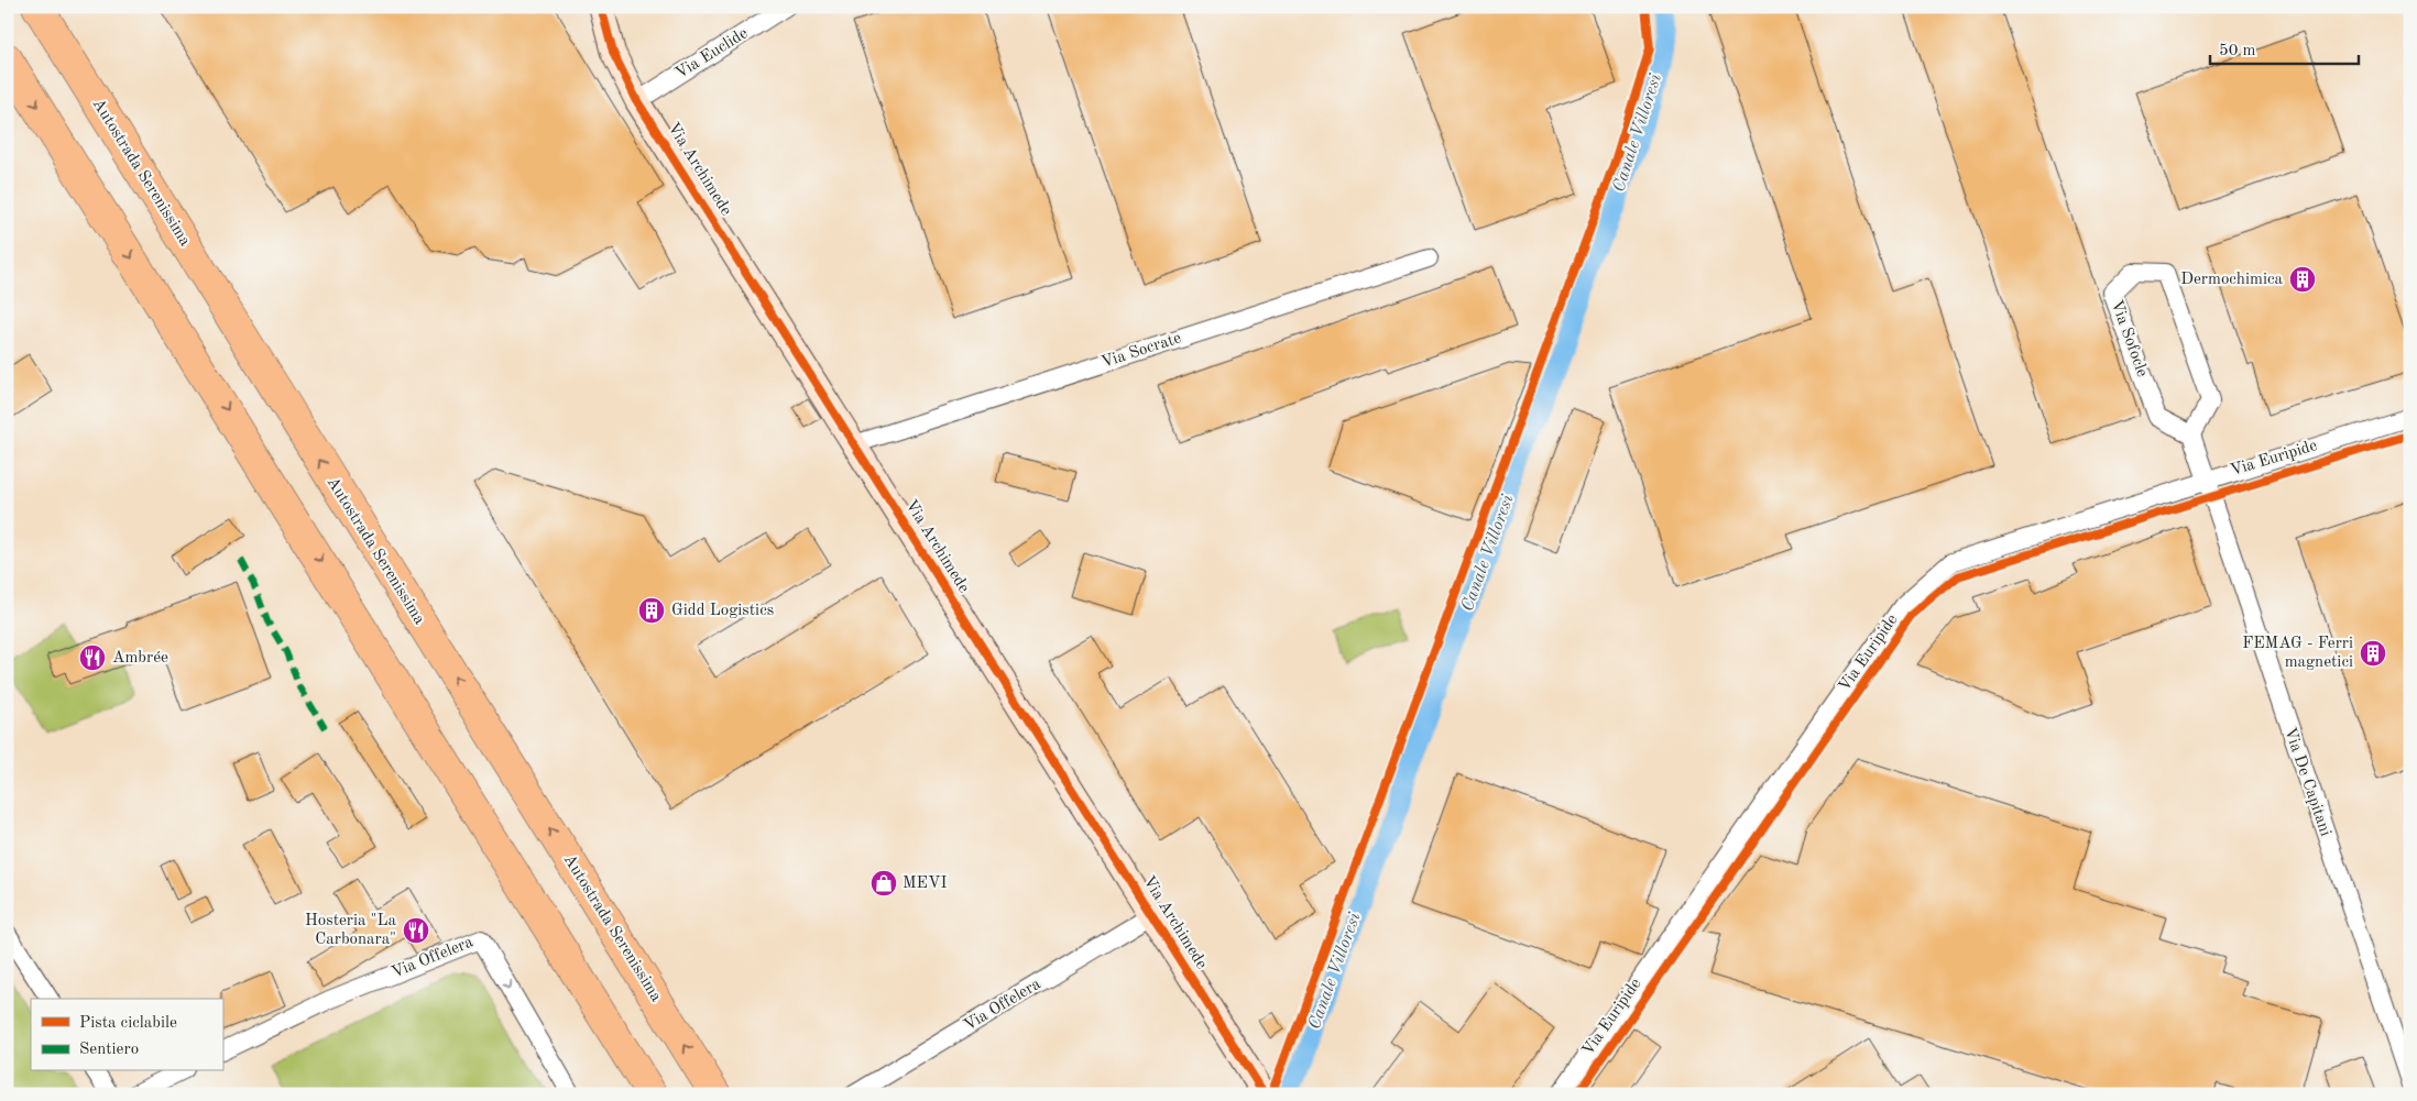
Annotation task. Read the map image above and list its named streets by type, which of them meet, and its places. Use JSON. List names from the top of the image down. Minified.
{"streets":{"highway":["Autostrada Serenissima"],"street":["Via Euclide","Via Archimede","Via Sofocle","Via Socrate","Via Euripide","Via De Capitani","Via Offelera"]},"crossings":[["Via Euclide","Via Archimede"],["Via Archimede","Via Socrate"],["Via Archimede","Via Offelera"],["Via Euripide","Via De Capitani"]],"water":["Canale Villoresi"],"places":{"building":["Dermochimica","Gidd Logistics","FEMAG - Ferri magnetici"],"restaurant":["Ambrée","Hosteria \"La Carbonara\""],"shop":["MEVI"]},"legend":["Pista ciclabile","Sentiero"],"scale_bar":"50 m"}
